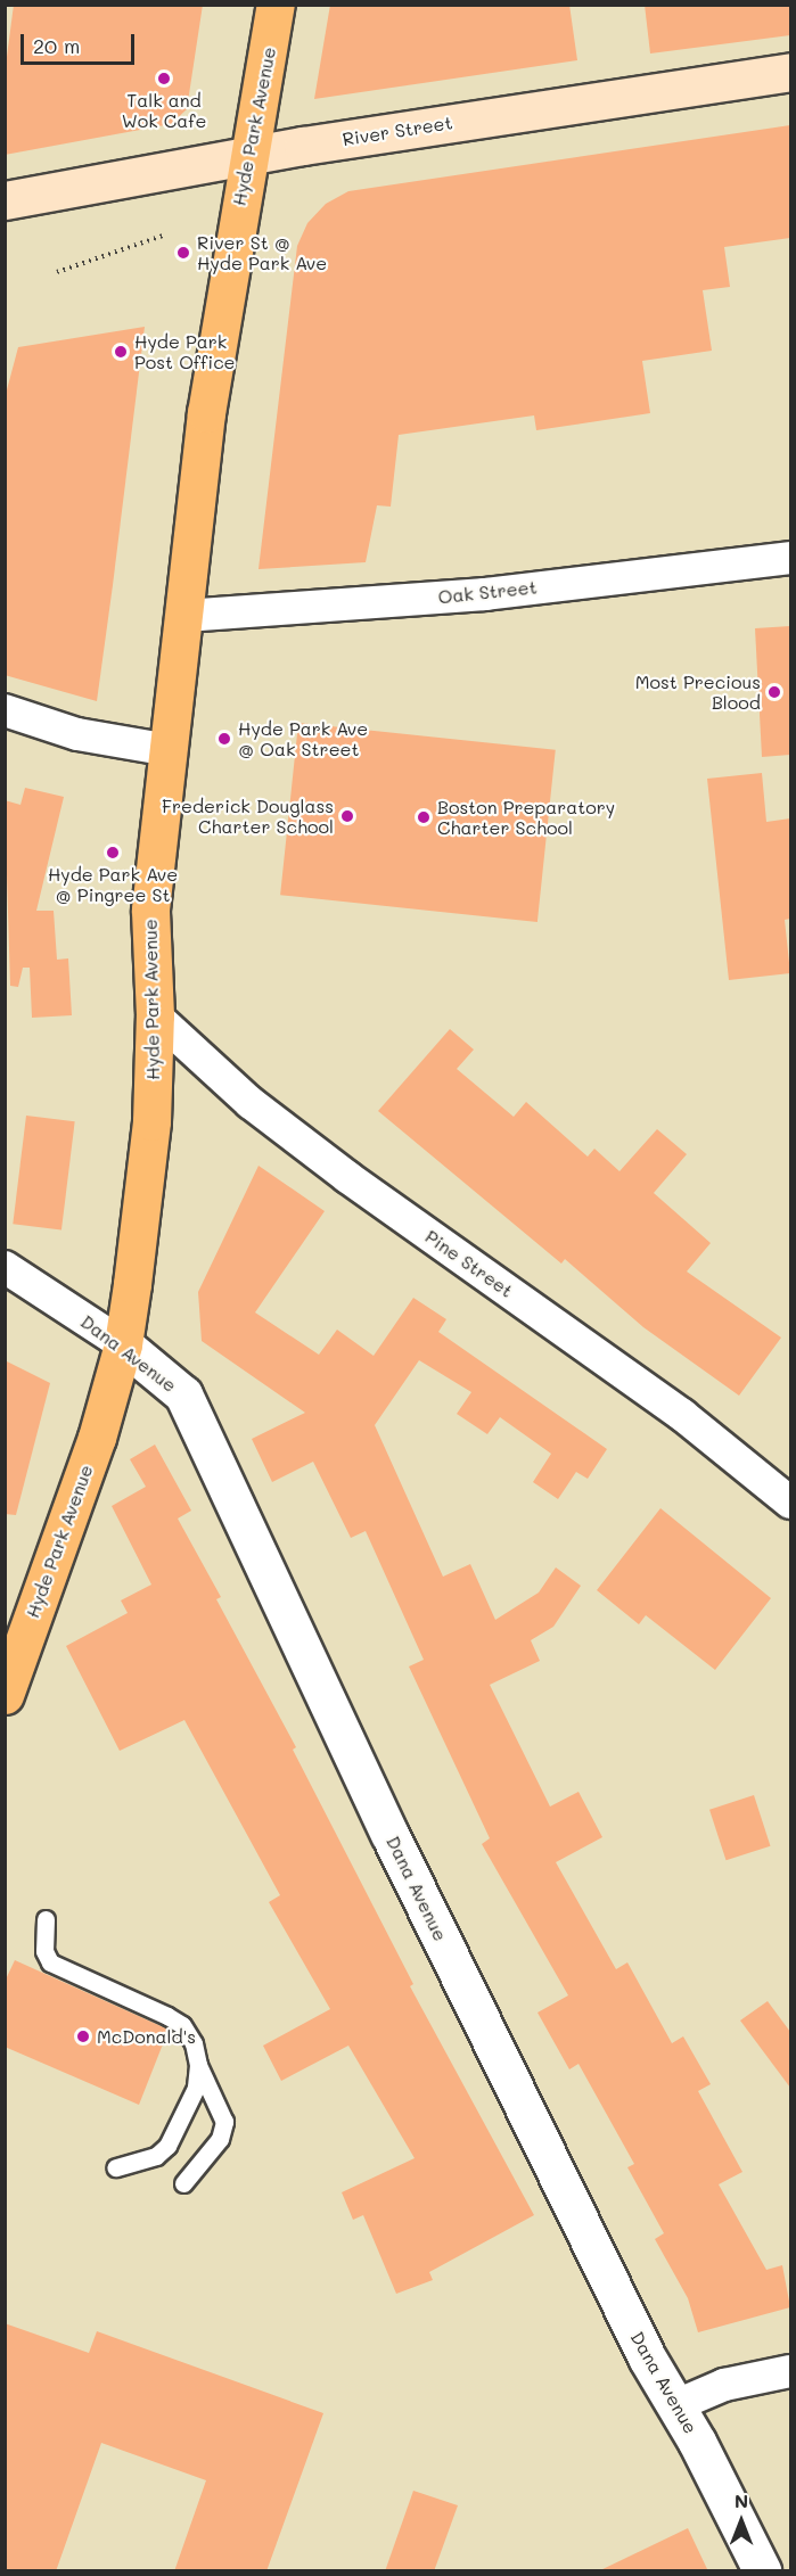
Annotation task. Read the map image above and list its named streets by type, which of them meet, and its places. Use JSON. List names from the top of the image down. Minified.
{"streets":{"main road":["Hyde Park Avenue","River Street"],"street":["Oak Street","Pine Street","Dana Avenue"]},"crossings":[["Hyde Park Avenue","River Street"],["Hyde Park Avenue","Oak Street"],["Hyde Park Avenue","Pine Street"],["Hyde Park Avenue","Dana Avenue"]],"places":["Talk and Wok Cafe","River St @ Hyde Park Ave","Hyde Park Post Office","Most Precious Blood","Hyde Park Ave @ Oak Street","Frederick Douglass Charter School","Boston Preparatory Charter School","Hyde Park Ave @ Pingree St","McDonald's"],"scale_bar":"20 m","north":"top"}
